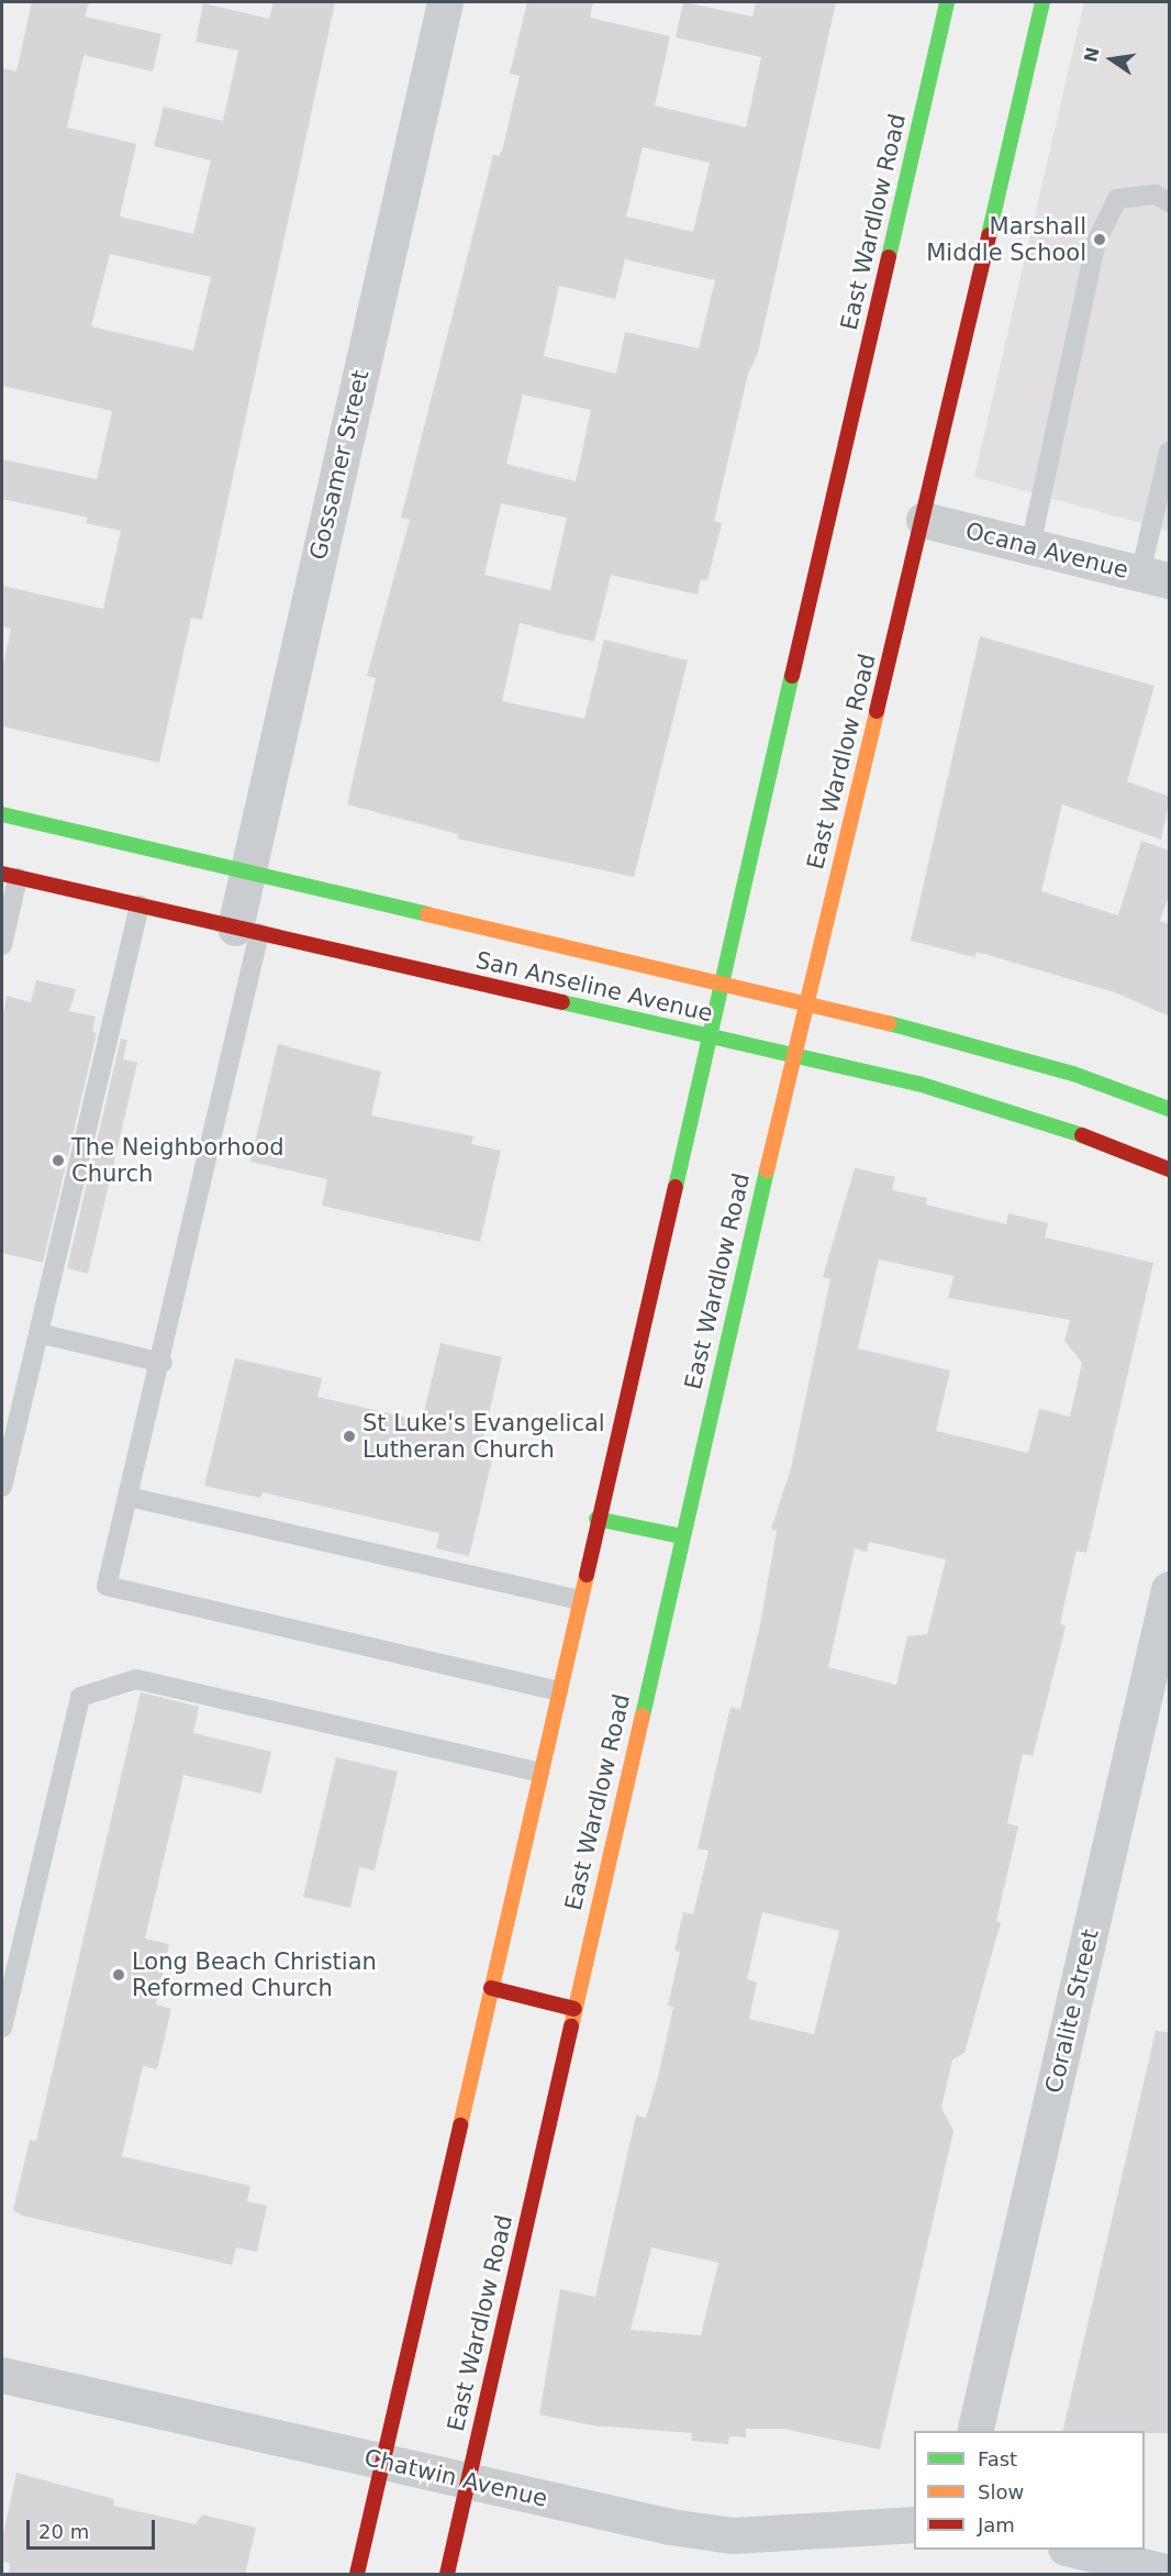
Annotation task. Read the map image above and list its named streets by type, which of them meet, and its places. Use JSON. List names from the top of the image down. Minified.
{"streets":{"main road":["East Wardlow Road","San Anseline Avenue"],"street":["Gossamer Street","Ocana Avenue","Coralite Street","Chatwin Avenue"]},"crossings":[["East Wardlow Road","Ocana Avenue"],["East Wardlow Road","San Anseline Avenue"],["East Wardlow Road","Chatwin Avenue"],["Gossamer Street","San Anseline Avenue"]],"places":["Marshall Middle School","The Neighborhood Church","St Luke's Evangelical Lutheran Church","Long Beach Christian Reformed Church"],"legend":["Fast","Slow","Jam"],"scale_bar":"20 m","north":"left"}
